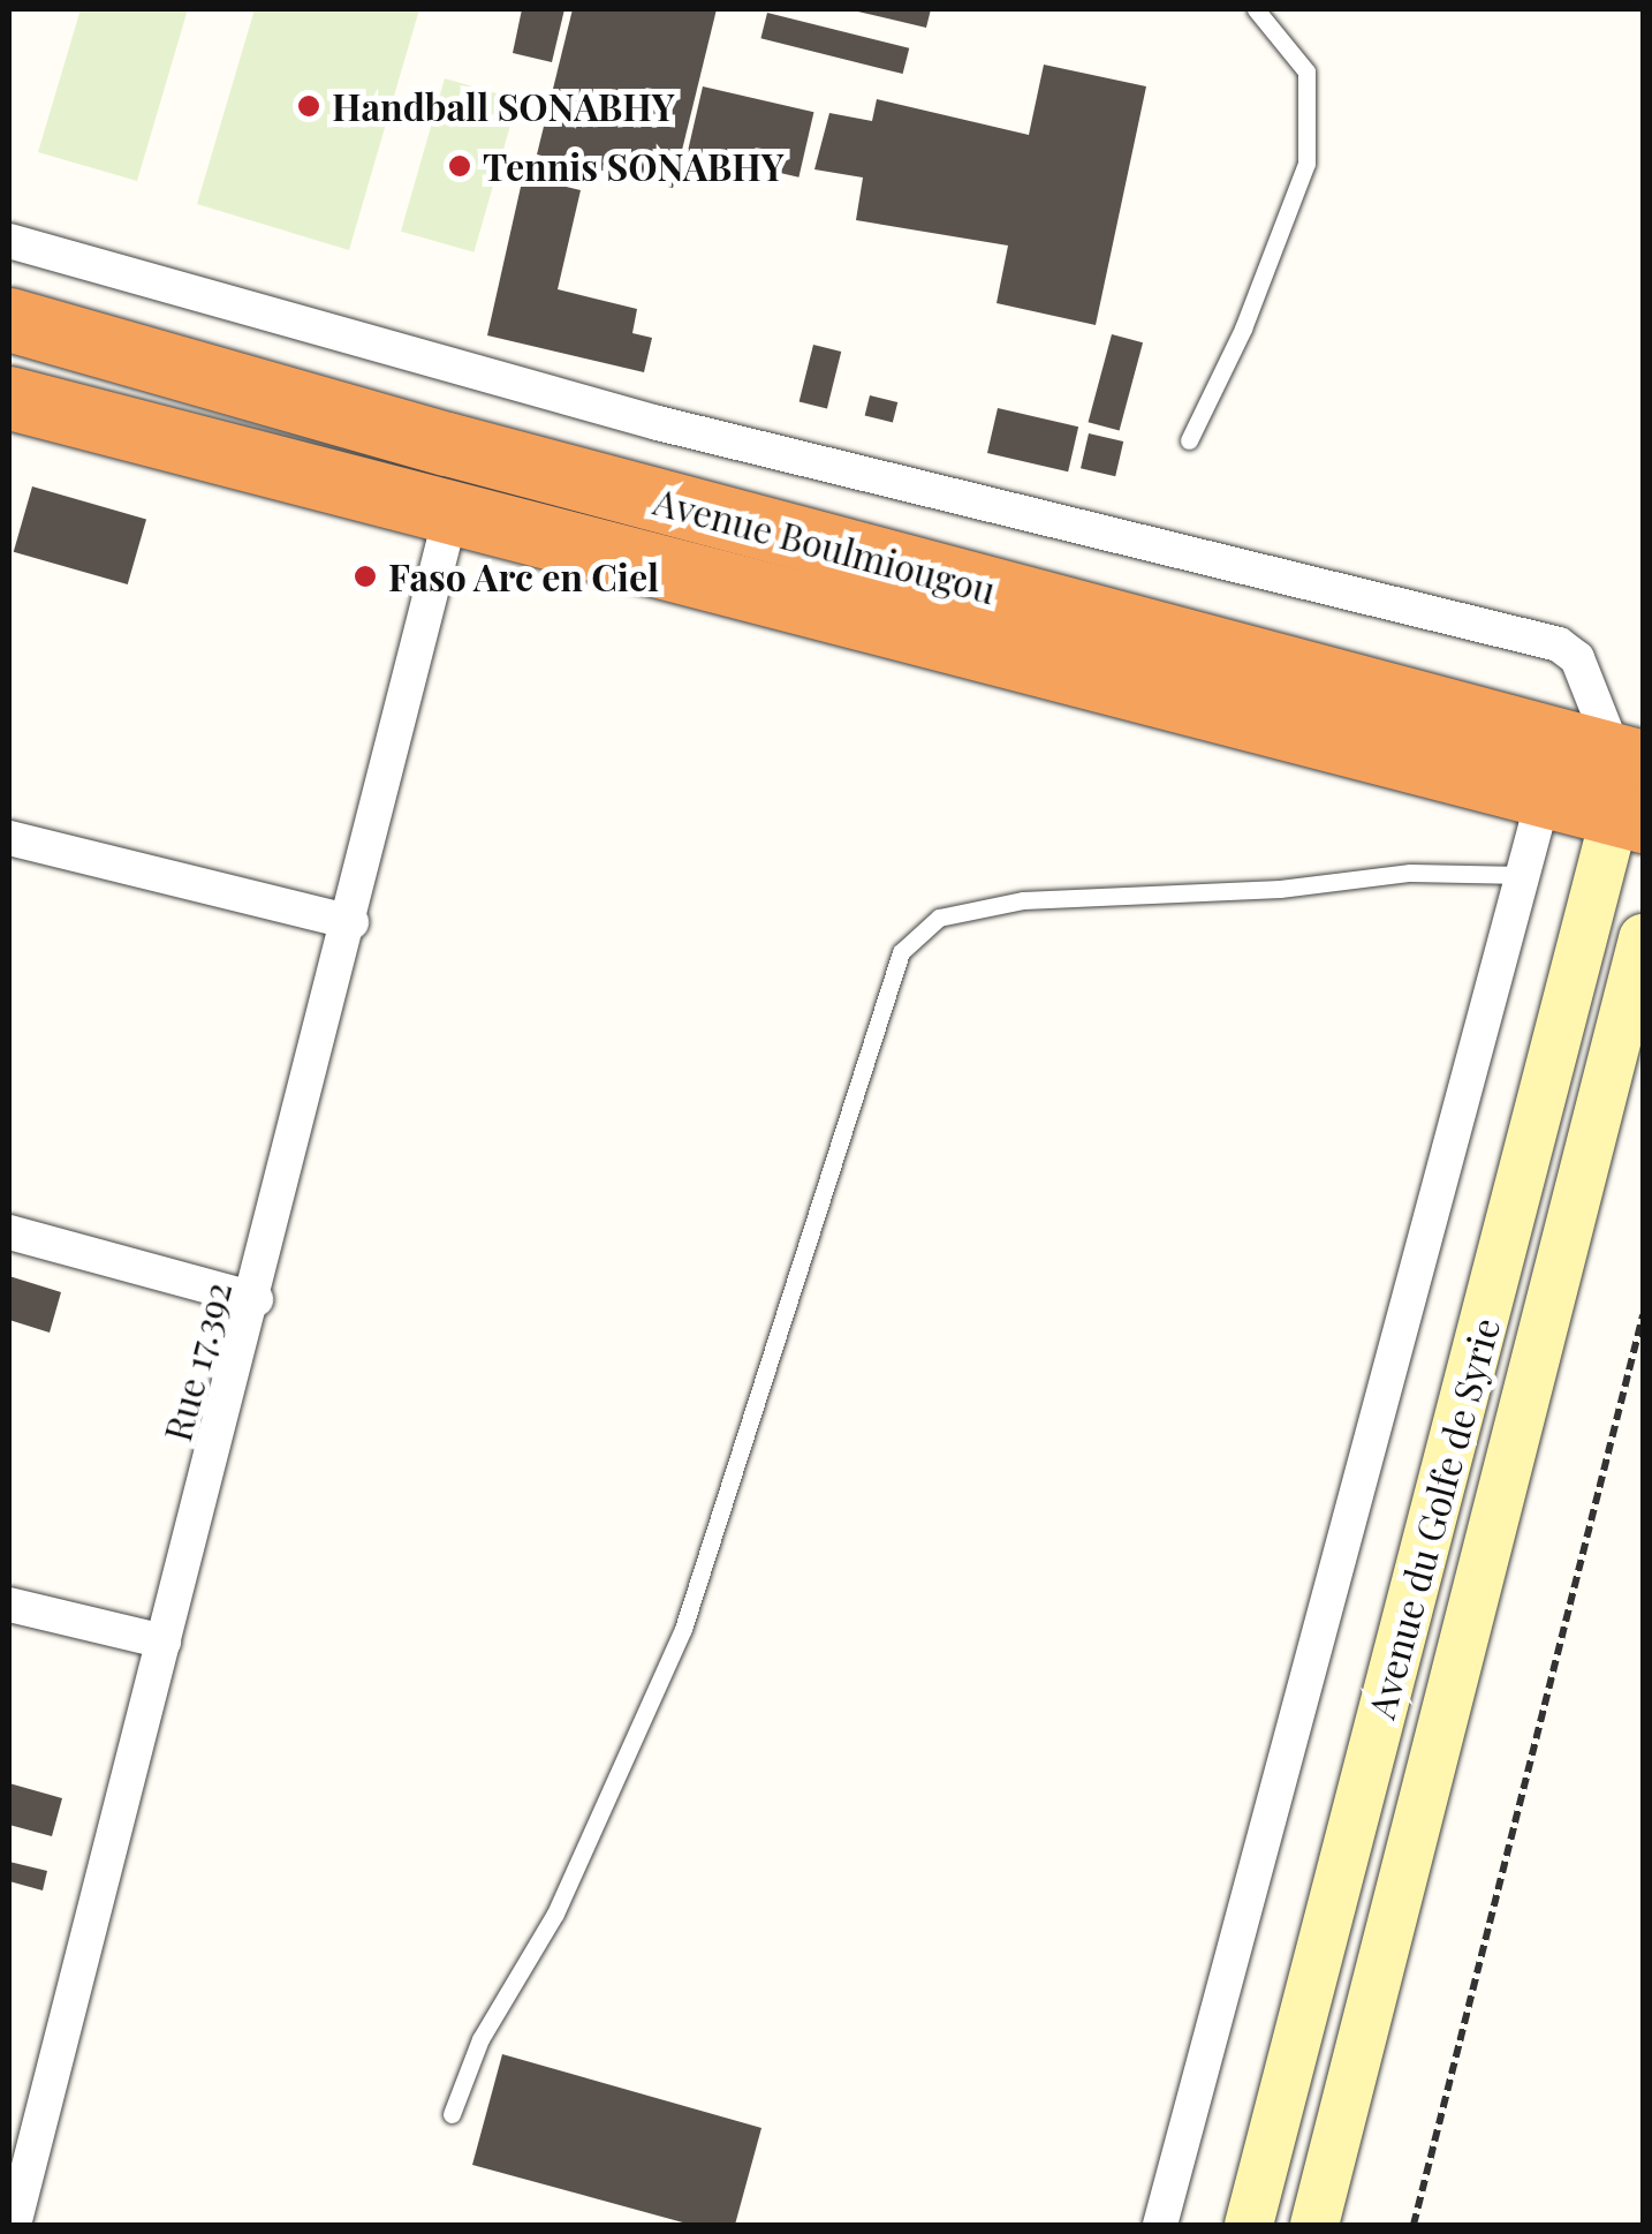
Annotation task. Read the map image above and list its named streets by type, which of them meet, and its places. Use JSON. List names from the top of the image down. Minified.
{"streets":{"highway":["Avenue Boulmiougou"],"main road":["Avenue du Golfe de Syrie"],"street":["Rue 17.392"]},"crossings":[["Avenue Boulmiougou","Rue 17.392"],["Avenue Boulmiougou","Avenue du Golfe de Syrie"]],"places":["Handball SONABHY","Tennis SONABHY","Faso Arc en Ciel"]}
